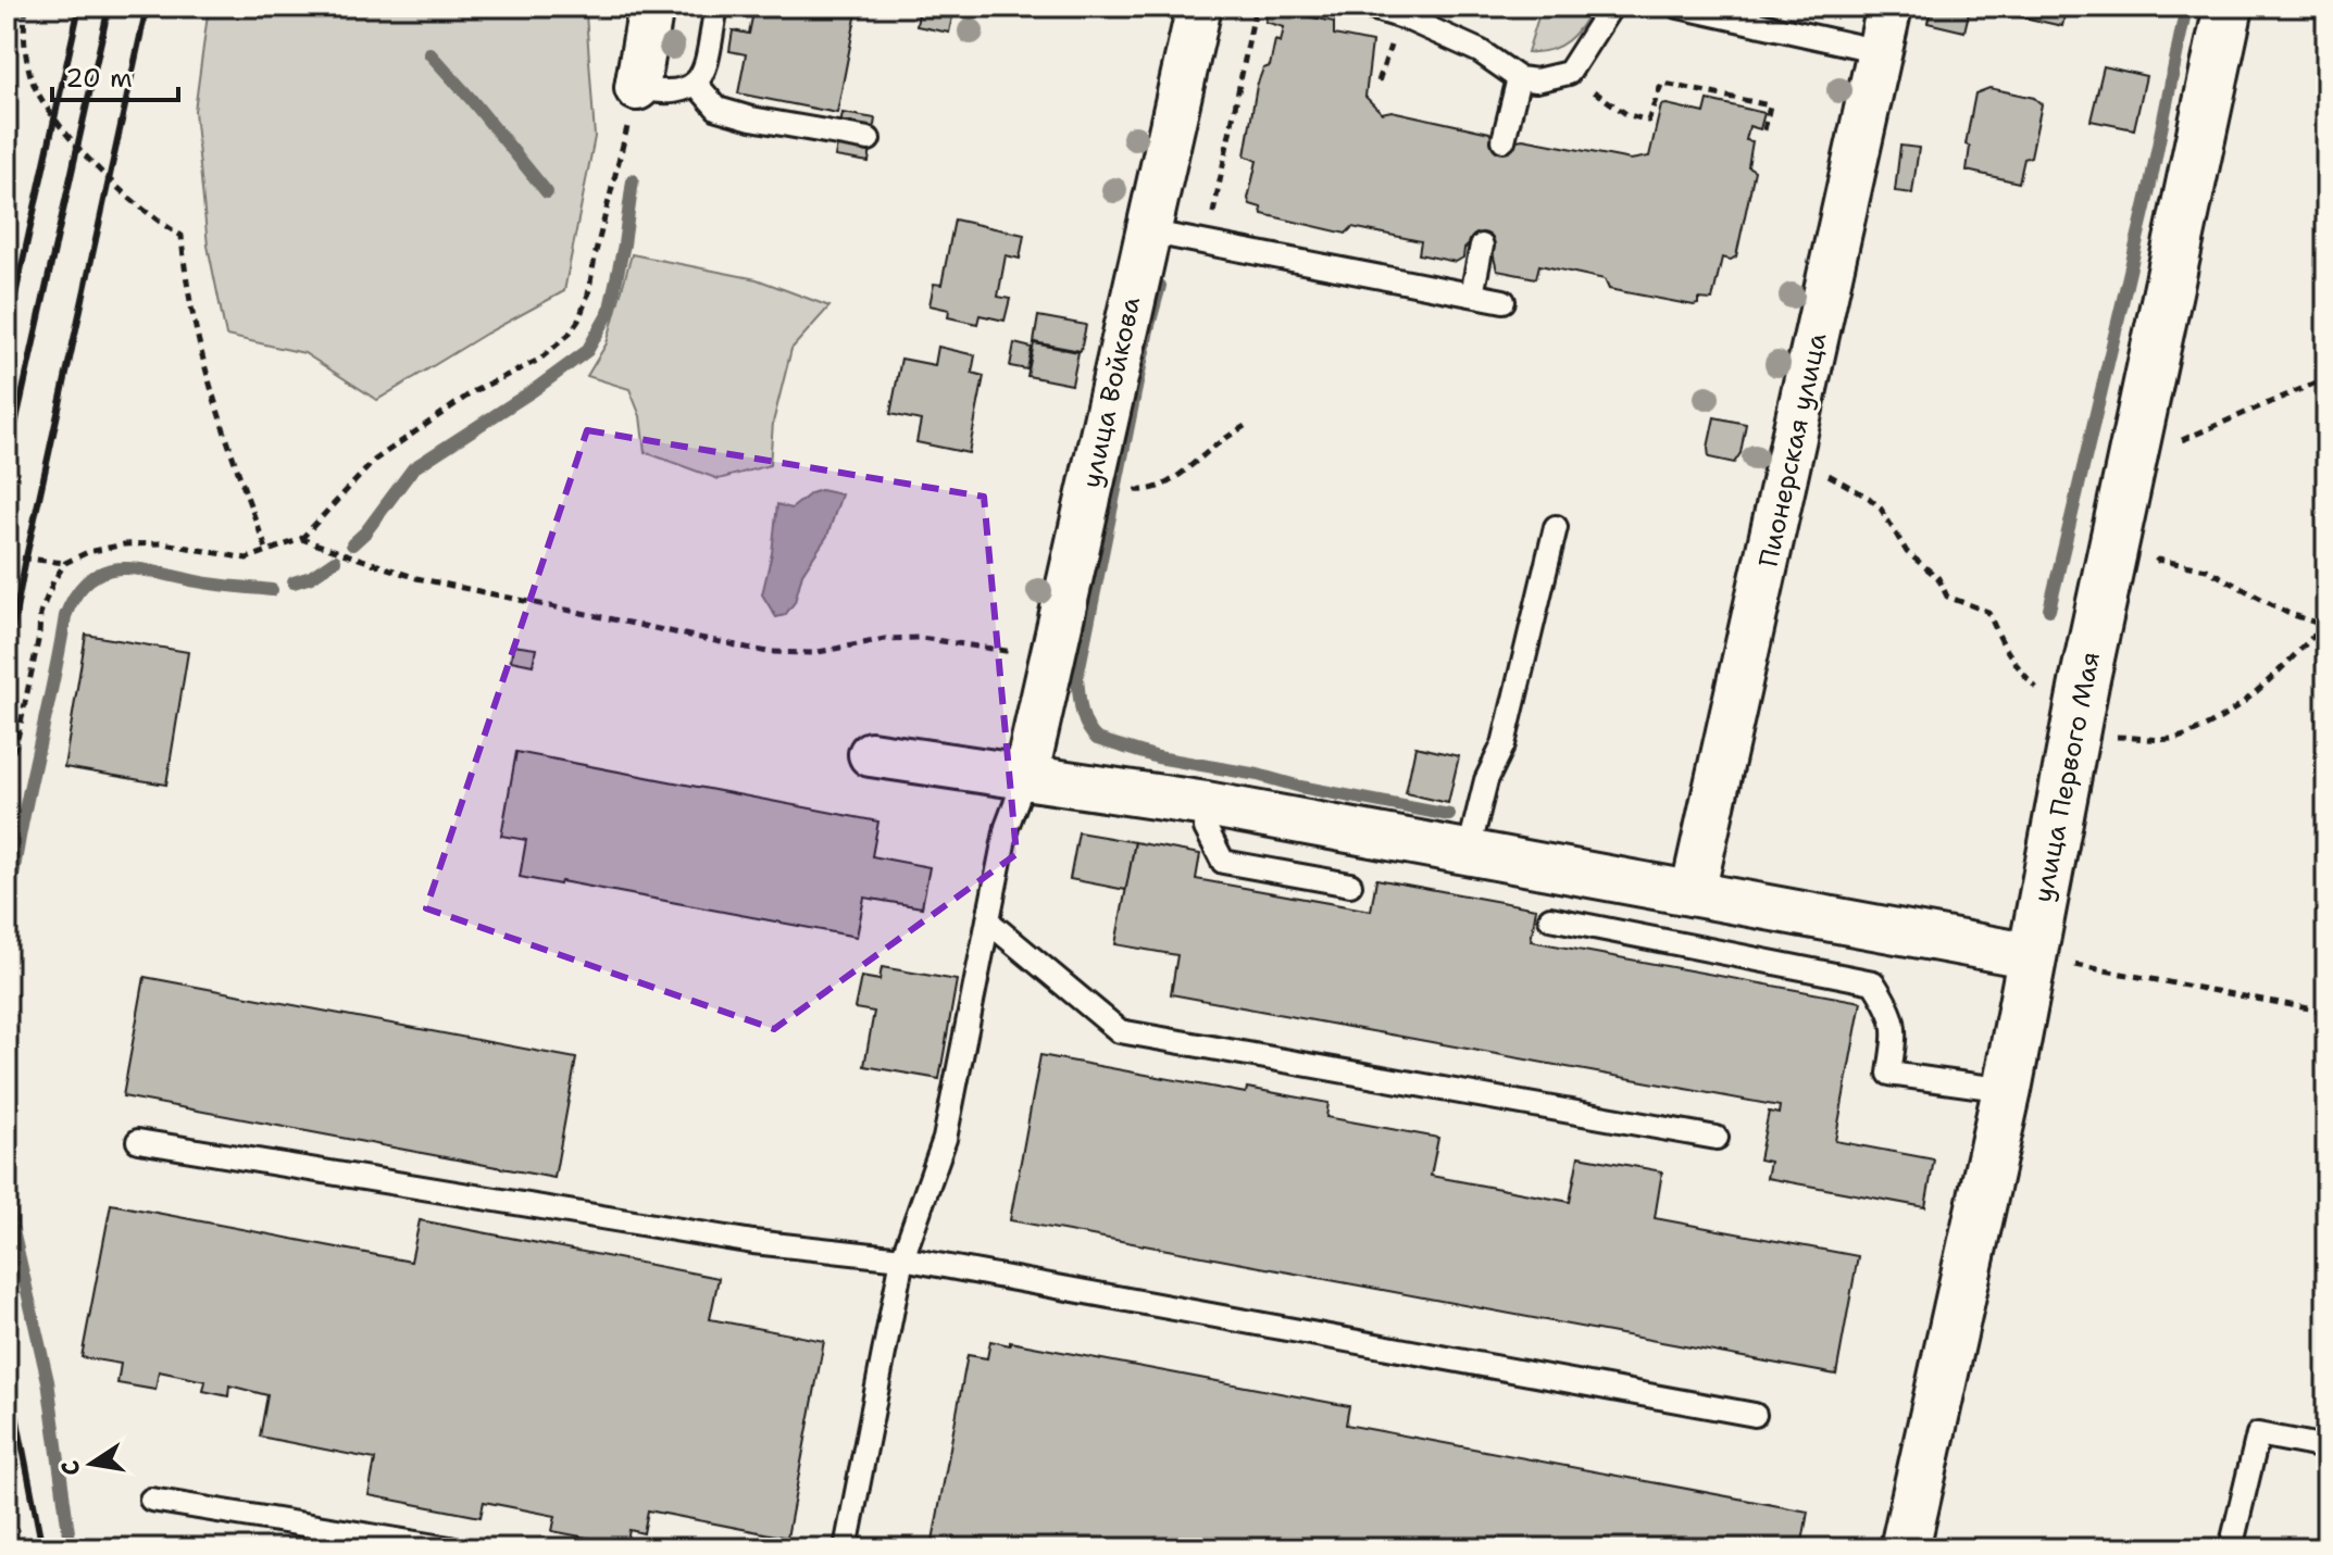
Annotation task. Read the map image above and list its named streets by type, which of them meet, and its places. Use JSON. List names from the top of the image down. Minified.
{"streets":{"street":["улица Войкова","Пионерская улица","улица Первого Мая"]},"scale_bar":"20 m","north":"left"}
